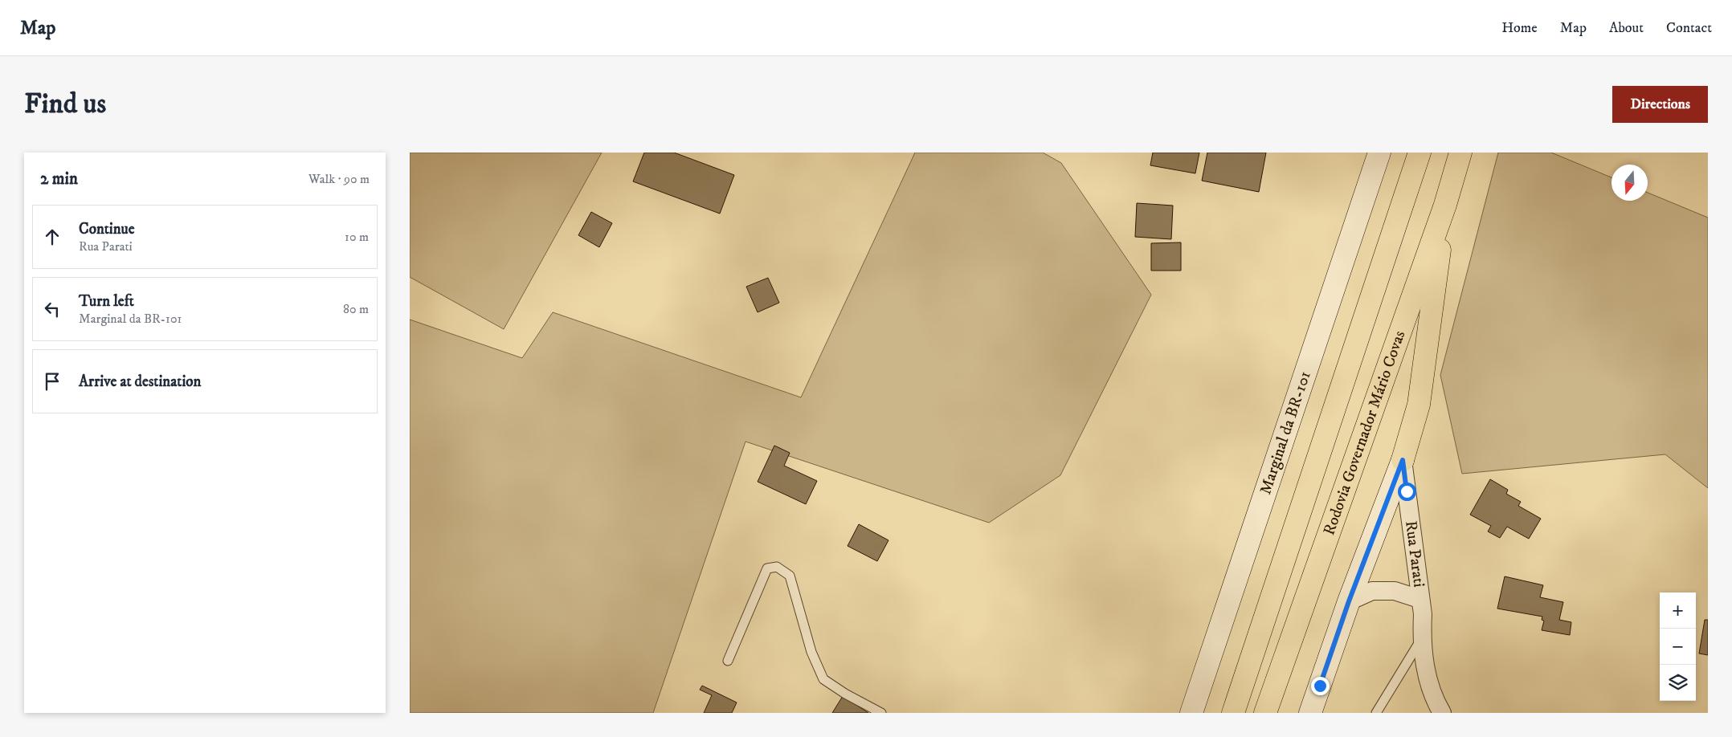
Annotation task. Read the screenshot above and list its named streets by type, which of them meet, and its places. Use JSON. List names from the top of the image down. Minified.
{"streets":{"highway":["Rodovia Governador Mário Covas"],"main road":["Marginal da BR-101"],"street":["Rua Parati"]},"north":"bottom","page":{"header":"Map","nav":["Home","Map","About","Contact"],"buttons":"Directions","title":"Find us","heading":["2 min","Walk · 90 m"],"list":[["Continue","Rua Parati","10 m"],["Turn left","Marginal da BR-101","80 m"],"Arrive at destination"],"map_buttons":["+","−"]}}
